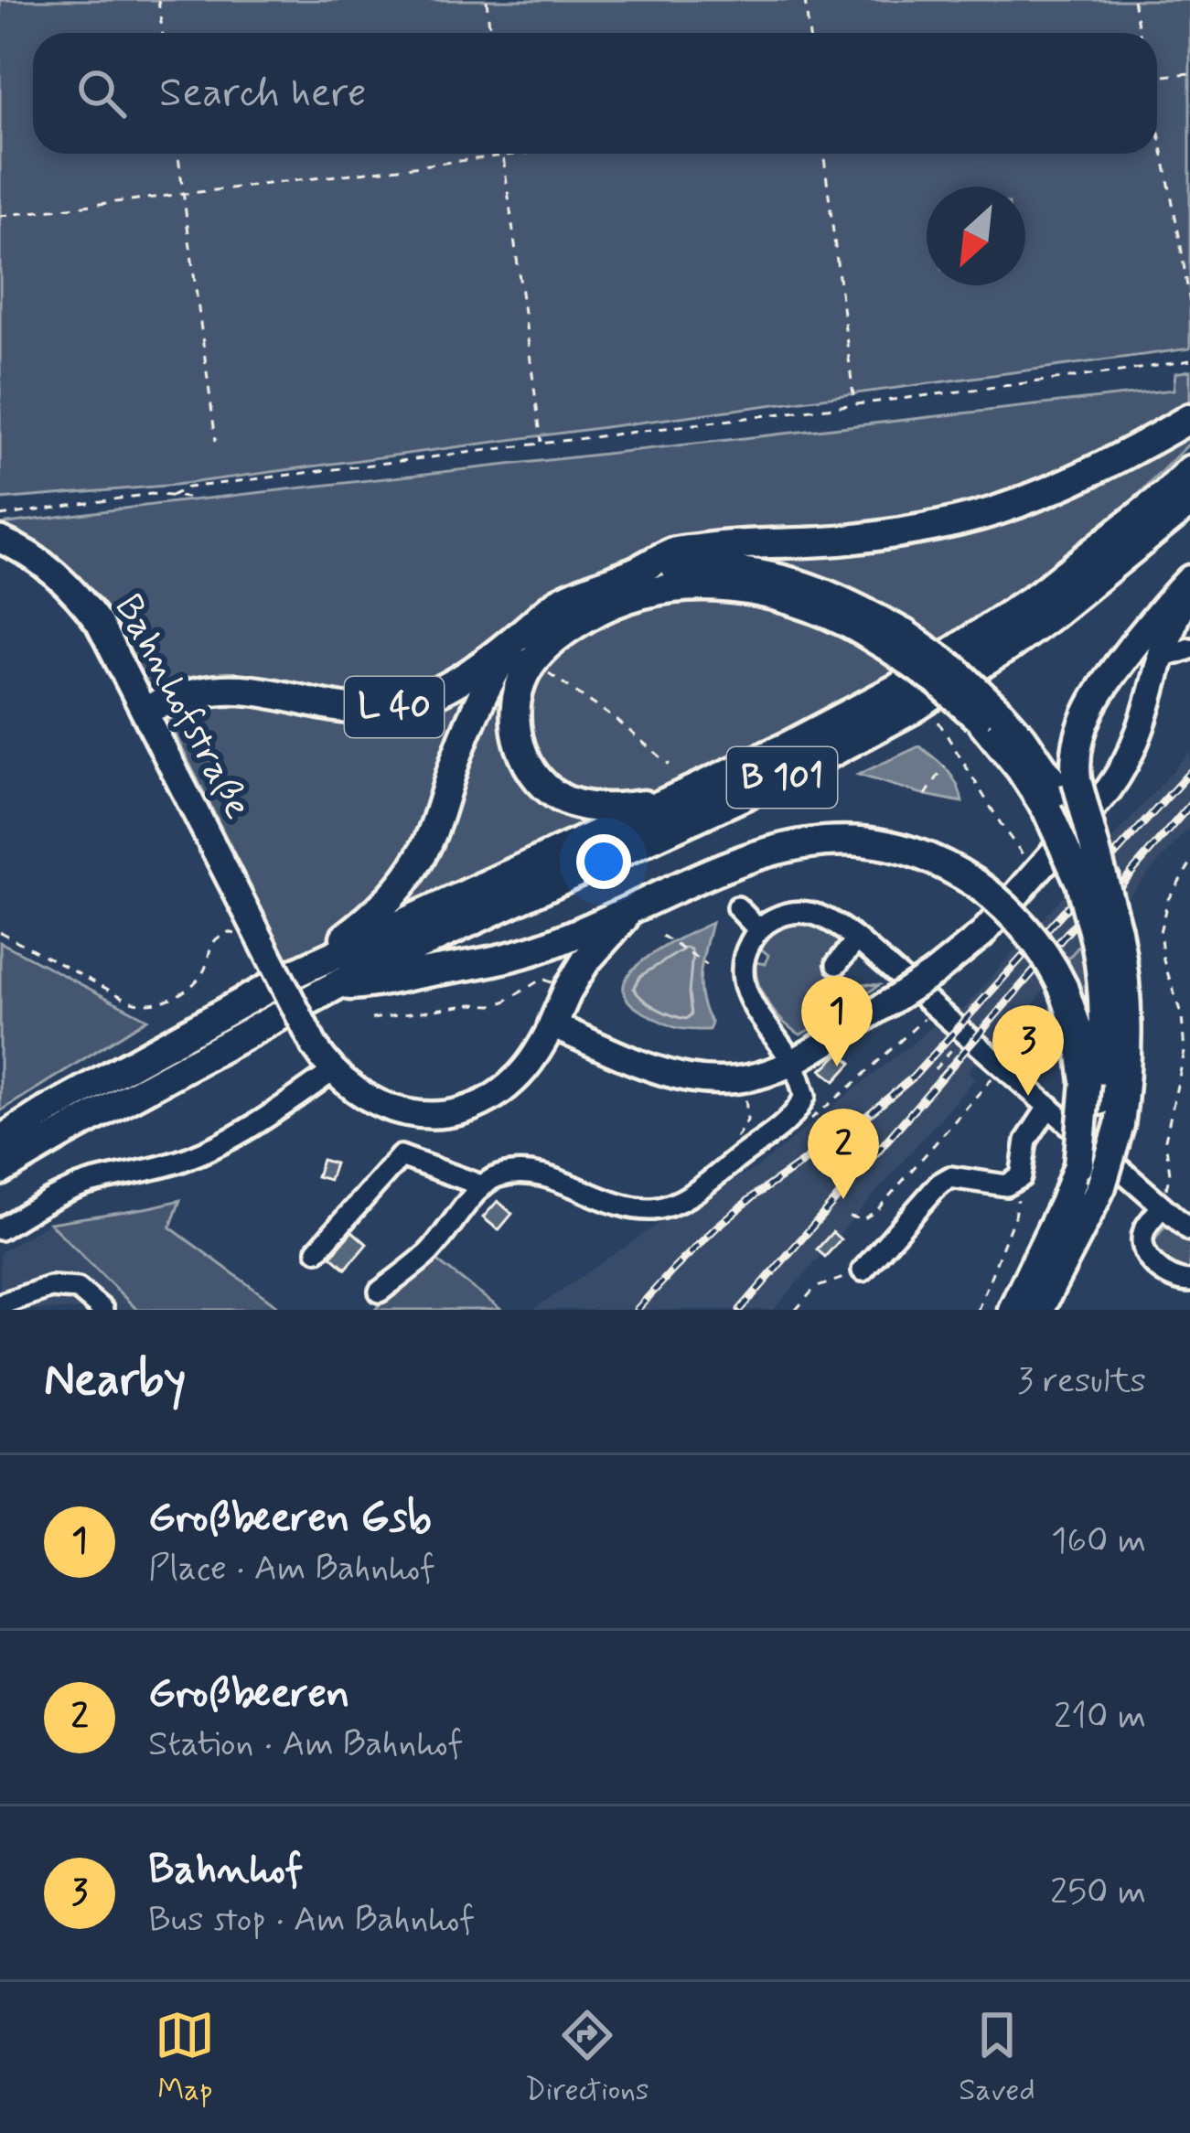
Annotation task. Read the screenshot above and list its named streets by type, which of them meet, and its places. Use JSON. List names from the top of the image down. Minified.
{"streets":{"highway":["L 40","B 101"],"main road":["Bahnhofstraße"]},"crossings":[["Bahnhofstraße","L 40"]],"north":"bottom left","page":{"search":"Search here","pins":["1","3","2"],"heading":["Nearby","3 results"],"list":[{"mark":"1","name":"Großbeeren Gsb","note":"Place · Am Bahnhof","value":"160 m"},{"mark":"2","name":"Großbeeren","note":"Station · Am Bahnhof","value":"210 m"},{"mark":"3","name":"Bahnhof","note":"Bus stop · Am Bahnhof","value":"250 m"}],"nav":["Map","Directions","Saved"]}}
